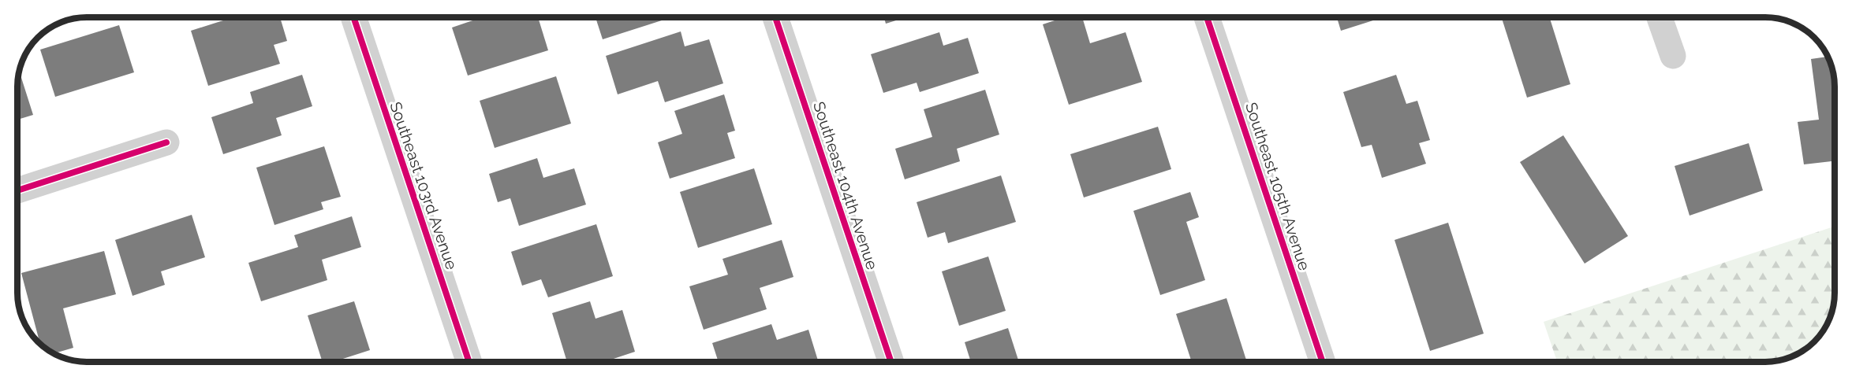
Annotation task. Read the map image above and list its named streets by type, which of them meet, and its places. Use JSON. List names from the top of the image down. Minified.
{"streets":{"street":["Southeast 103rd Avenue","Southeast 104th Avenue","Southeast 105th Avenue"]}}
